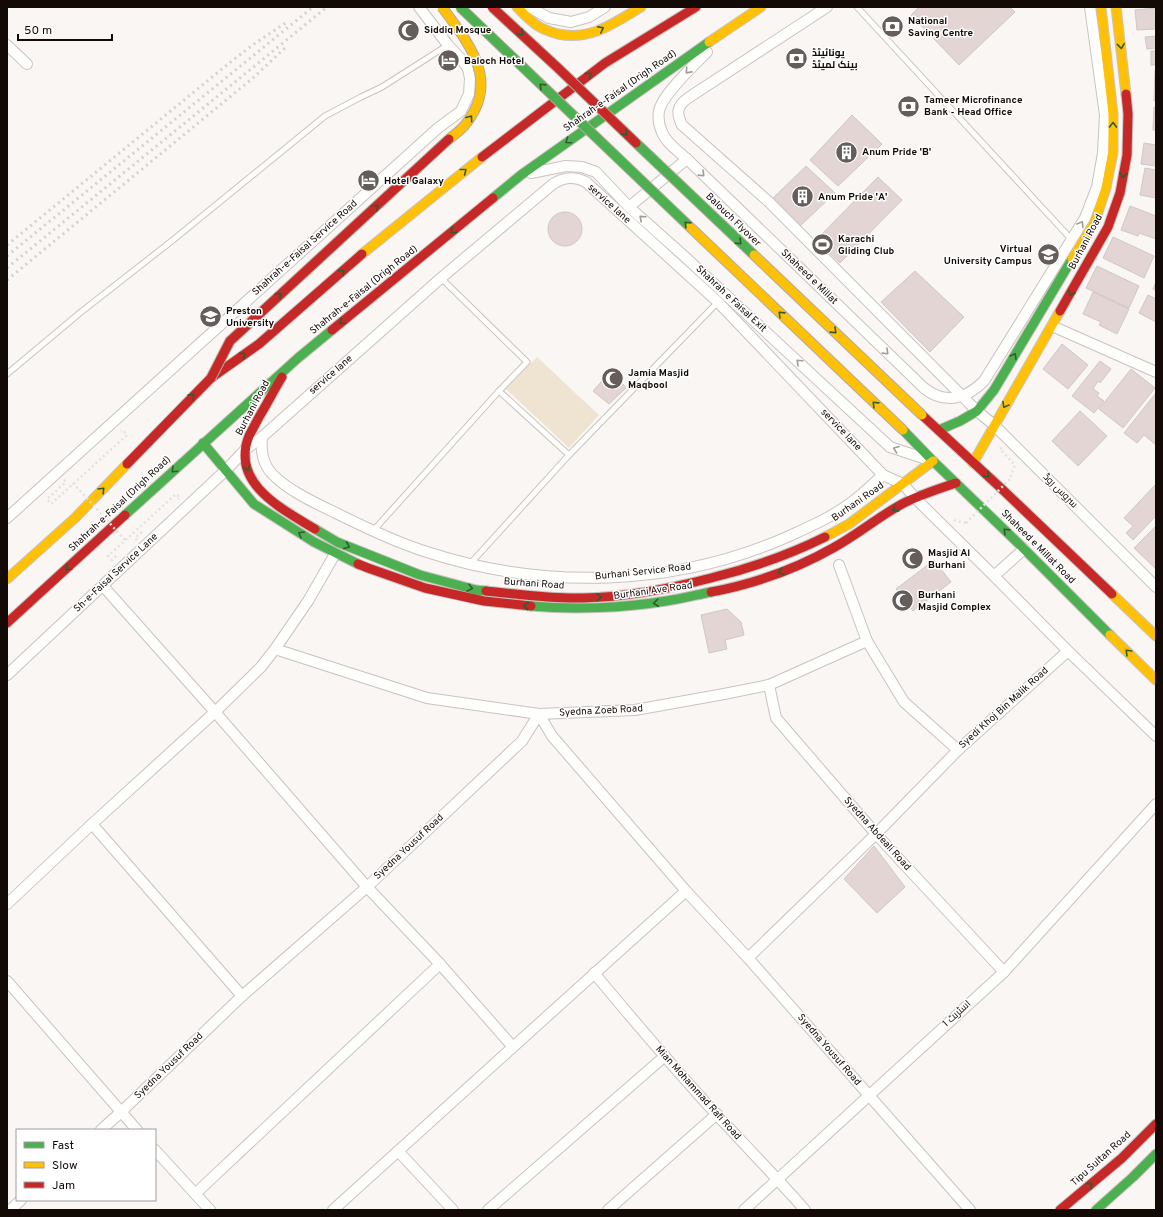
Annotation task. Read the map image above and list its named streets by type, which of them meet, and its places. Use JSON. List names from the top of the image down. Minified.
{"streets":{"main road":["Shahrah-e-Faisal (Drigh Road)","Balouch Flyover","Burhani Road","Shaheed e Millat Road","Burhani Ave Road","Tipu Sultan Road"],"street":["service lane","Shahrah-e-Faisal Service Road","Shaheed e Millat","Shahrah e Faisal Exit","سروس روڈ","Burhani Service Road","Sh-e-Faisal Service Lane","Syedi Khoj Bin Malik Road","Syedna Zoeb Road","Syedna Abdeali Road","Syedna Yousuf Road","اسٹریٹ 1","Mian Mohammad Rafi Road"]},"crossings":[["Shahrah-e-Faisal (Drigh Road)","Burhani Road"],["Shahrah-e-Faisal (Drigh Road)","Shaheed e Millat"],["Shahrah-e-Faisal (Drigh Road)","Shahrah e Faisal Exit"],["service lane","Burhani Road"],["service lane","Burhani Service Road"],["service lane","Sh-e-Faisal Service Lane"],["service lane","Burhani Ave Road"],["service lane","Syedi Khoj Bin Malik Road"],["Balouch Flyover","Burhani Road"],["Balouch Flyover","Shaheed e Millat Road"],["Burhani Road","Shahrah e Faisal Exit"],["Burhani Road","سروس روڈ"],["Burhani Road","Shaheed e Millat Road"],["Burhani Road","Sh-e-Faisal Service Lane"],["Shaheed e Millat","سروس روڈ"],["Shahrah e Faisal Exit","Shaheed e Millat Road"],["Shaheed e Millat Road","Burhani Ave Road"],["Syedi Khoj Bin Malik Road","Syedna Zoeb Road"],["Syedna Zoeb Road","Syedna Abdeali Road"],["Syedna Zoeb Road","Syedna Yousuf Road"],["Syedna Abdeali Road","اسٹریٹ 1"],["Syedna Yousuf Road","اسٹریٹ 1"],["اسٹریٹ 1","Mian Mohammad Rafi Road"]],"one_way":["Balouch Flyover","Shahrah e Faisal Exit","Burhani Ave Road"],"places":{"bank":["National Saving Centre","یونائیٹڈ بینک لمیٹڈ","Tameer Microfinance Bank - Head Office"],"mosque":["Siddiq Mosque","Jamia Masjid Maqbool","Masjid Al Burhani","Burhani Masjid Complex"],"hotel":["Baloch Hotel","Hotel Galaxy"],"building":["Anum Pride 'B'","Anum Pride 'A'"],"sports":["Karachi Gliding Club"],"school or university":["Virtual University Campus","Preston University"]},"legend":["Fast","Slow","Jam"],"scale_bar":"50 m"}
